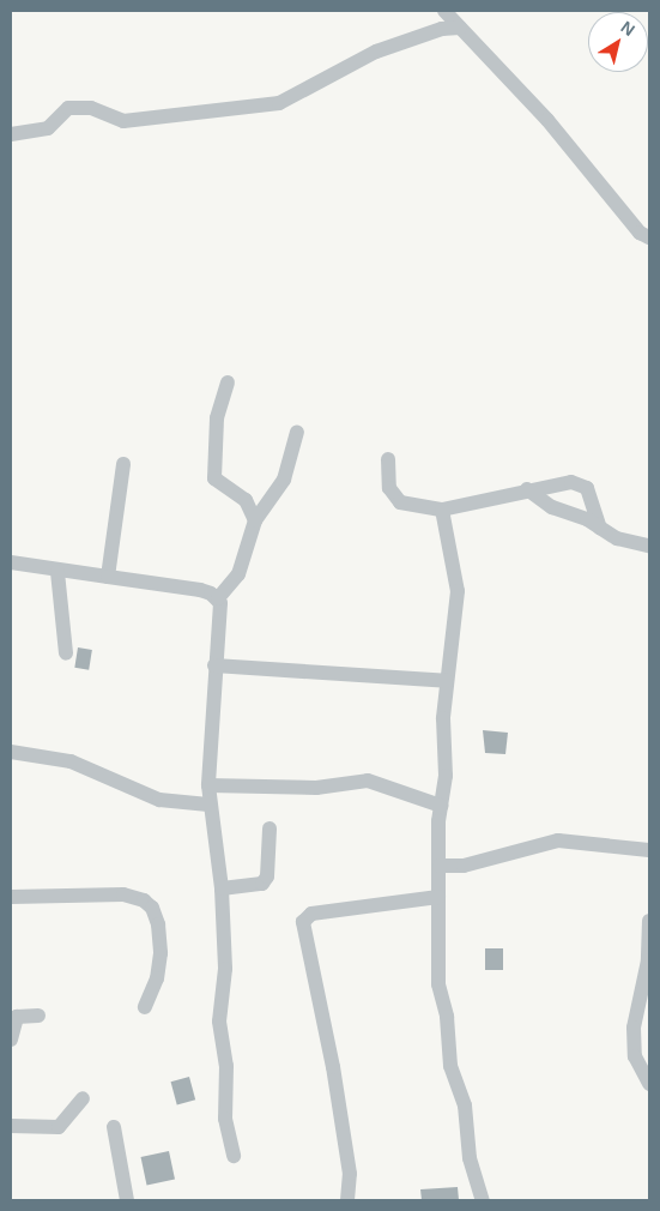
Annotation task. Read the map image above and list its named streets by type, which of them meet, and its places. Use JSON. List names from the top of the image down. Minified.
{"north":"top right"}
